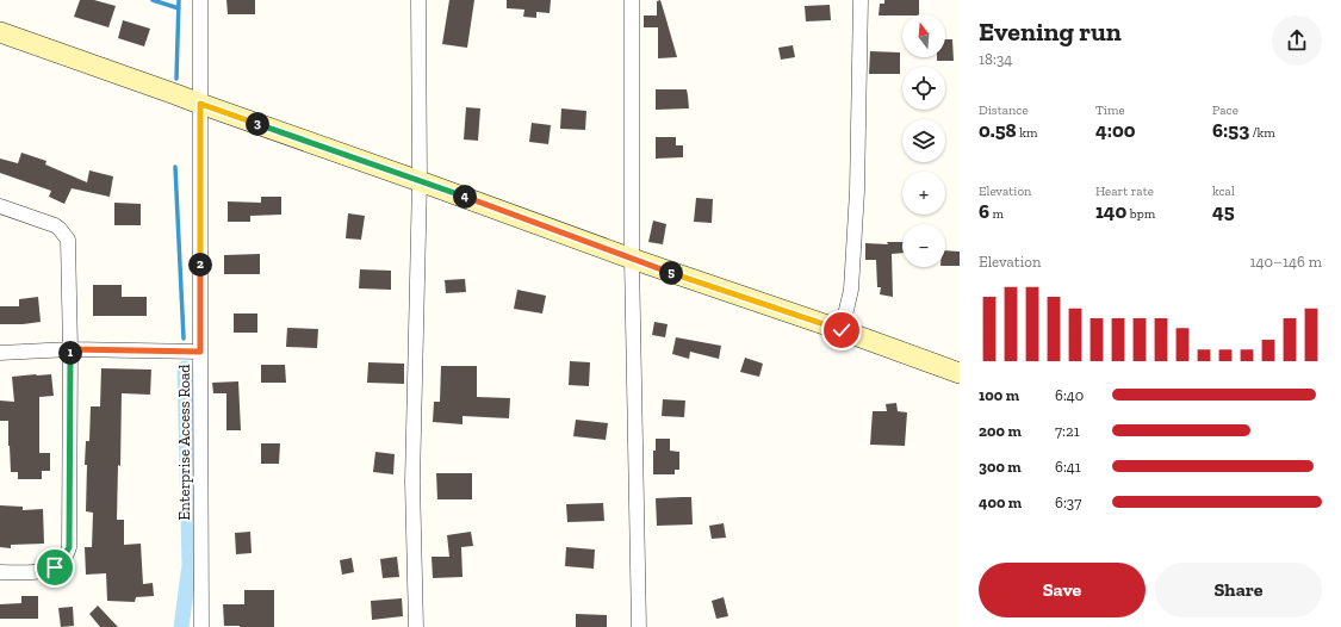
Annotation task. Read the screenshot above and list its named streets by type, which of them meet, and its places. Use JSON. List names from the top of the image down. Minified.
{"streets":{"street":["Enterprise Access Road"]},"north":"top","page":{"heading":["Evening run","18:34"],"map_buttons":["+","−"],"stats":[["Distance","0.58 km"],["Time","4:00"],["Pace","6:53 /km"],["Elevation","6 m"],["Heart rate","140 bpm"],["kcal","45"]],"pins":["3","4","2","5","1"],"chart":["Elevation","140–146 m"],"list":[{"name":"100 m","note":"6:40"},{"name":"200 m","note":"7:21"},{"name":"300 m","note":"6:41"},{"name":"400 m","note":"6:37"}],"buttons":["Save","Share"]}}
